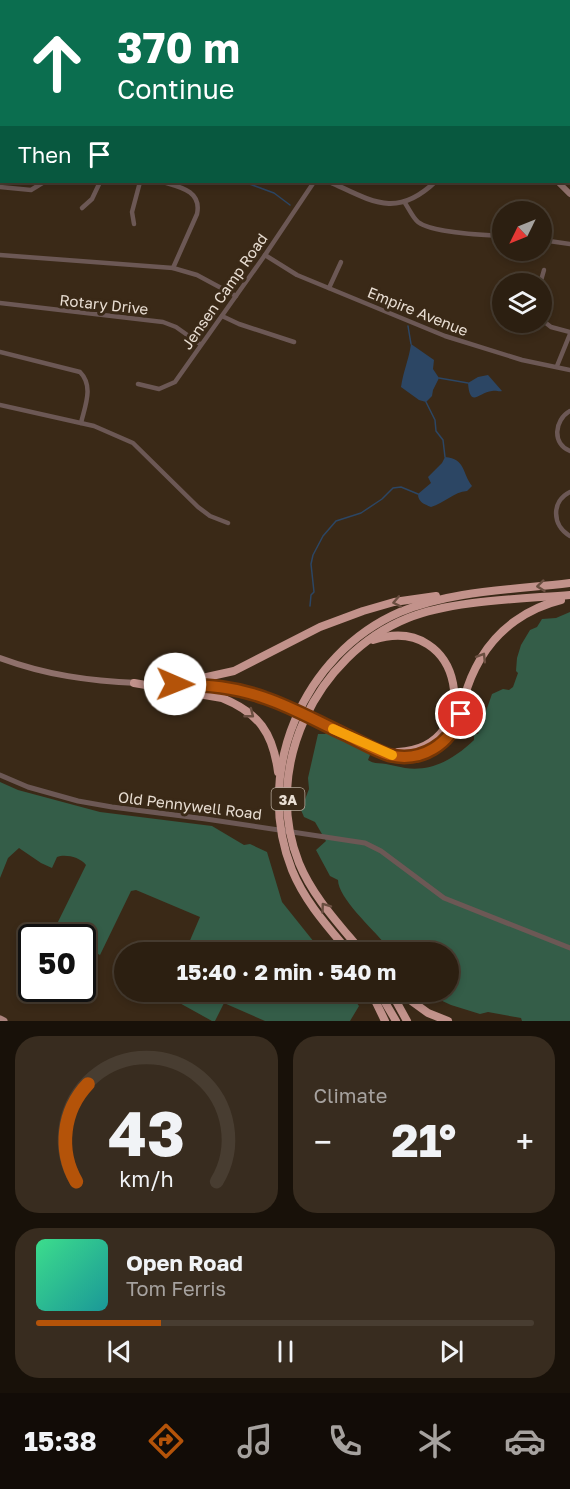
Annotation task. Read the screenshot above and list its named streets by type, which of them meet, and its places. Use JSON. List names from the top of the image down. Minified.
{"streets":{"highway":["3A"],"street":["Jensen Camp Road","Rotary Drive","Empire Avenue","Old Pennywell Road"]},"crossings":[["Jensen Camp Road","Rotary Drive"],["Jensen Camp Road","Empire Avenue"]],"north":"bottom left","page":{"turn":["370 m","Continue"],"then":"Then","limit":"50","trip":"15:40 · 2 min · 540 m","tile":"Climate","heat":["−","21°","+"],"song":["Open Road","Tom Ferris"],"tabs":"15:38","gauge":["43","km/h"]}}
